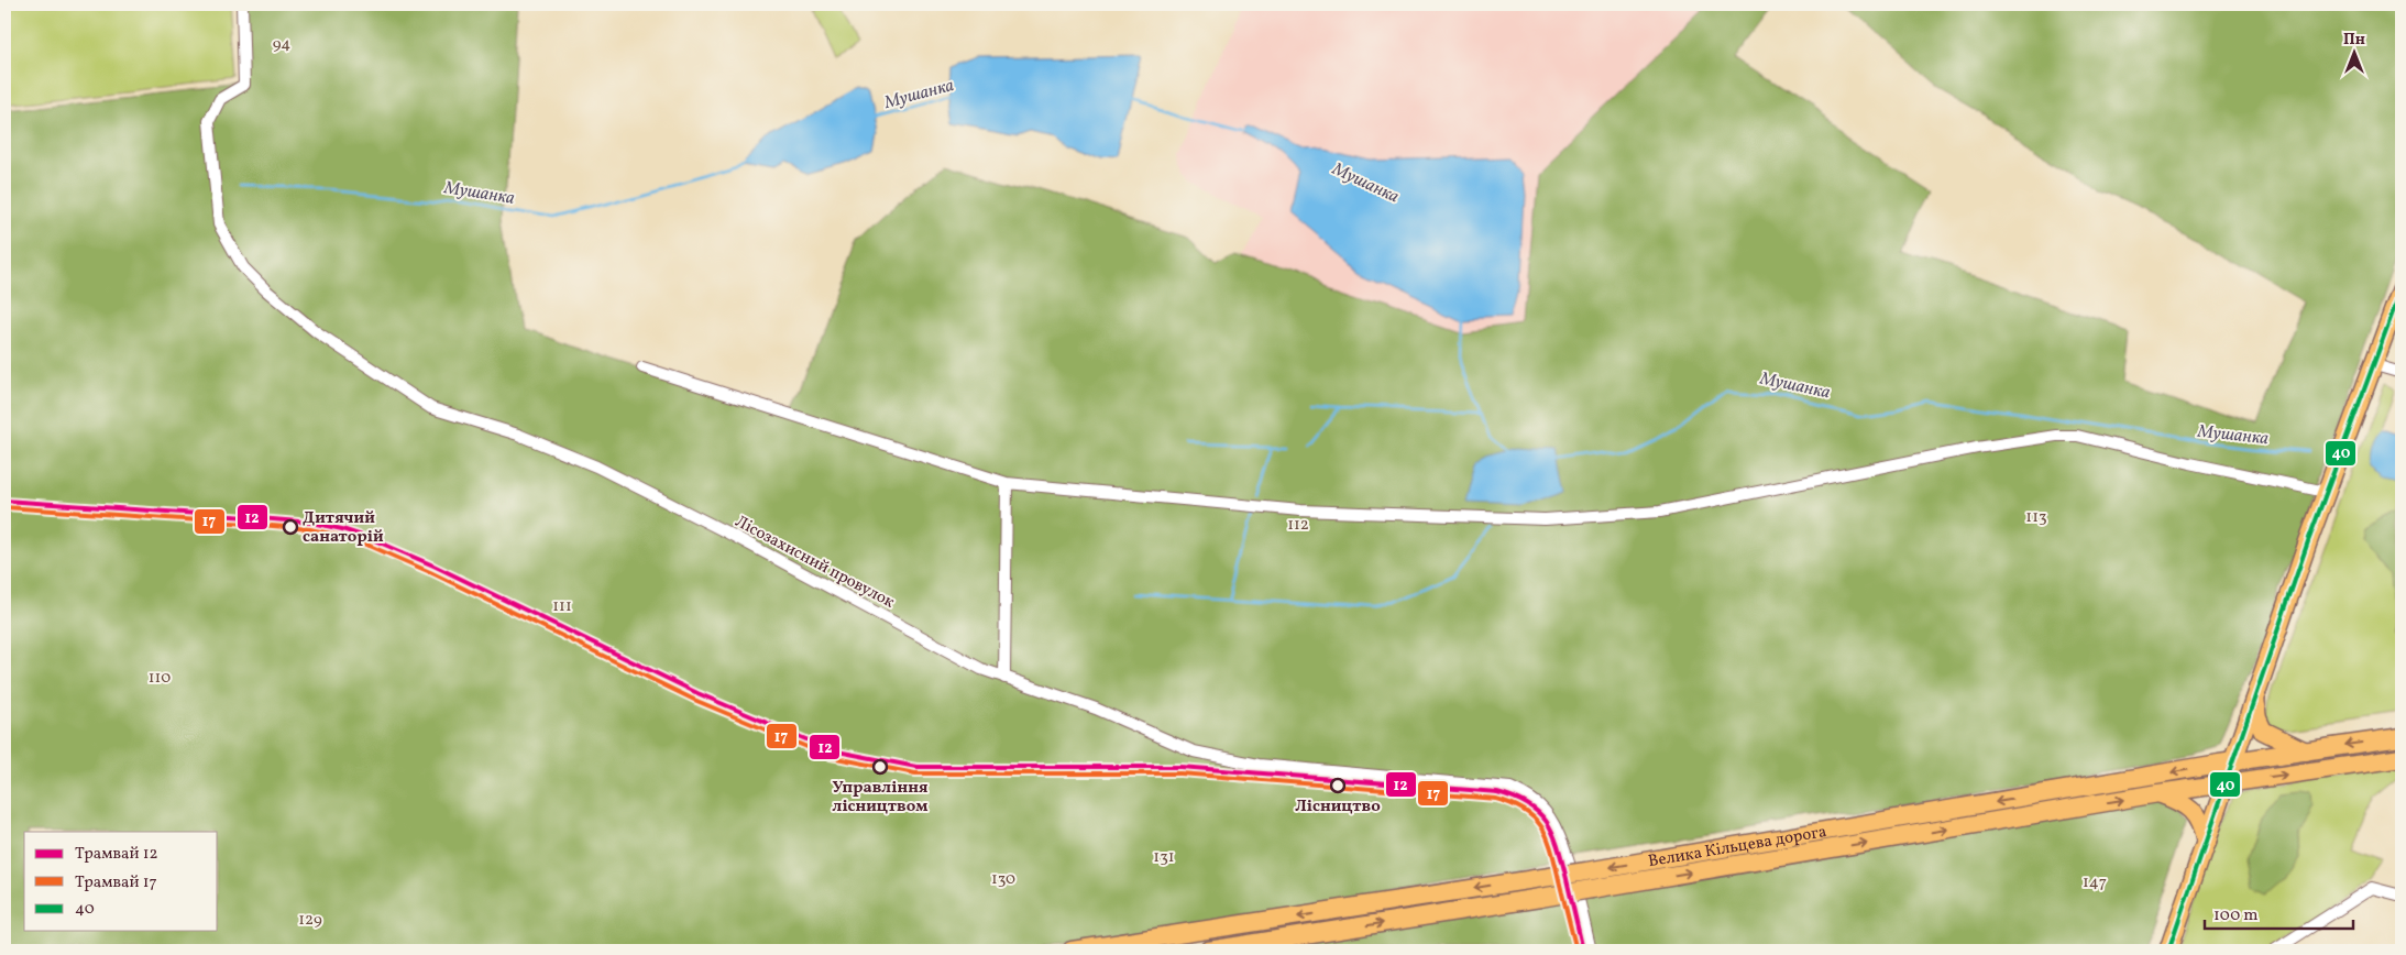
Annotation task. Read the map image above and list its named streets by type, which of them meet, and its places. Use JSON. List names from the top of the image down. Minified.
{"streets":{"main road":["Велика Кільцева дорога"],"street":["Лісозахисний провулок"]},"water":["Мушанка"],"parks":["94","113","112","111","110","131","130","147","129"],"places":["Дитячий санаторій","Управління лісництвом","Лісництво"],"lines":["transit line 40","tram line 12","tram line 17"],"legend":["Трамвай 12","Трамвай 17","40"],"scale_bar":"100 m","north":"top"}
